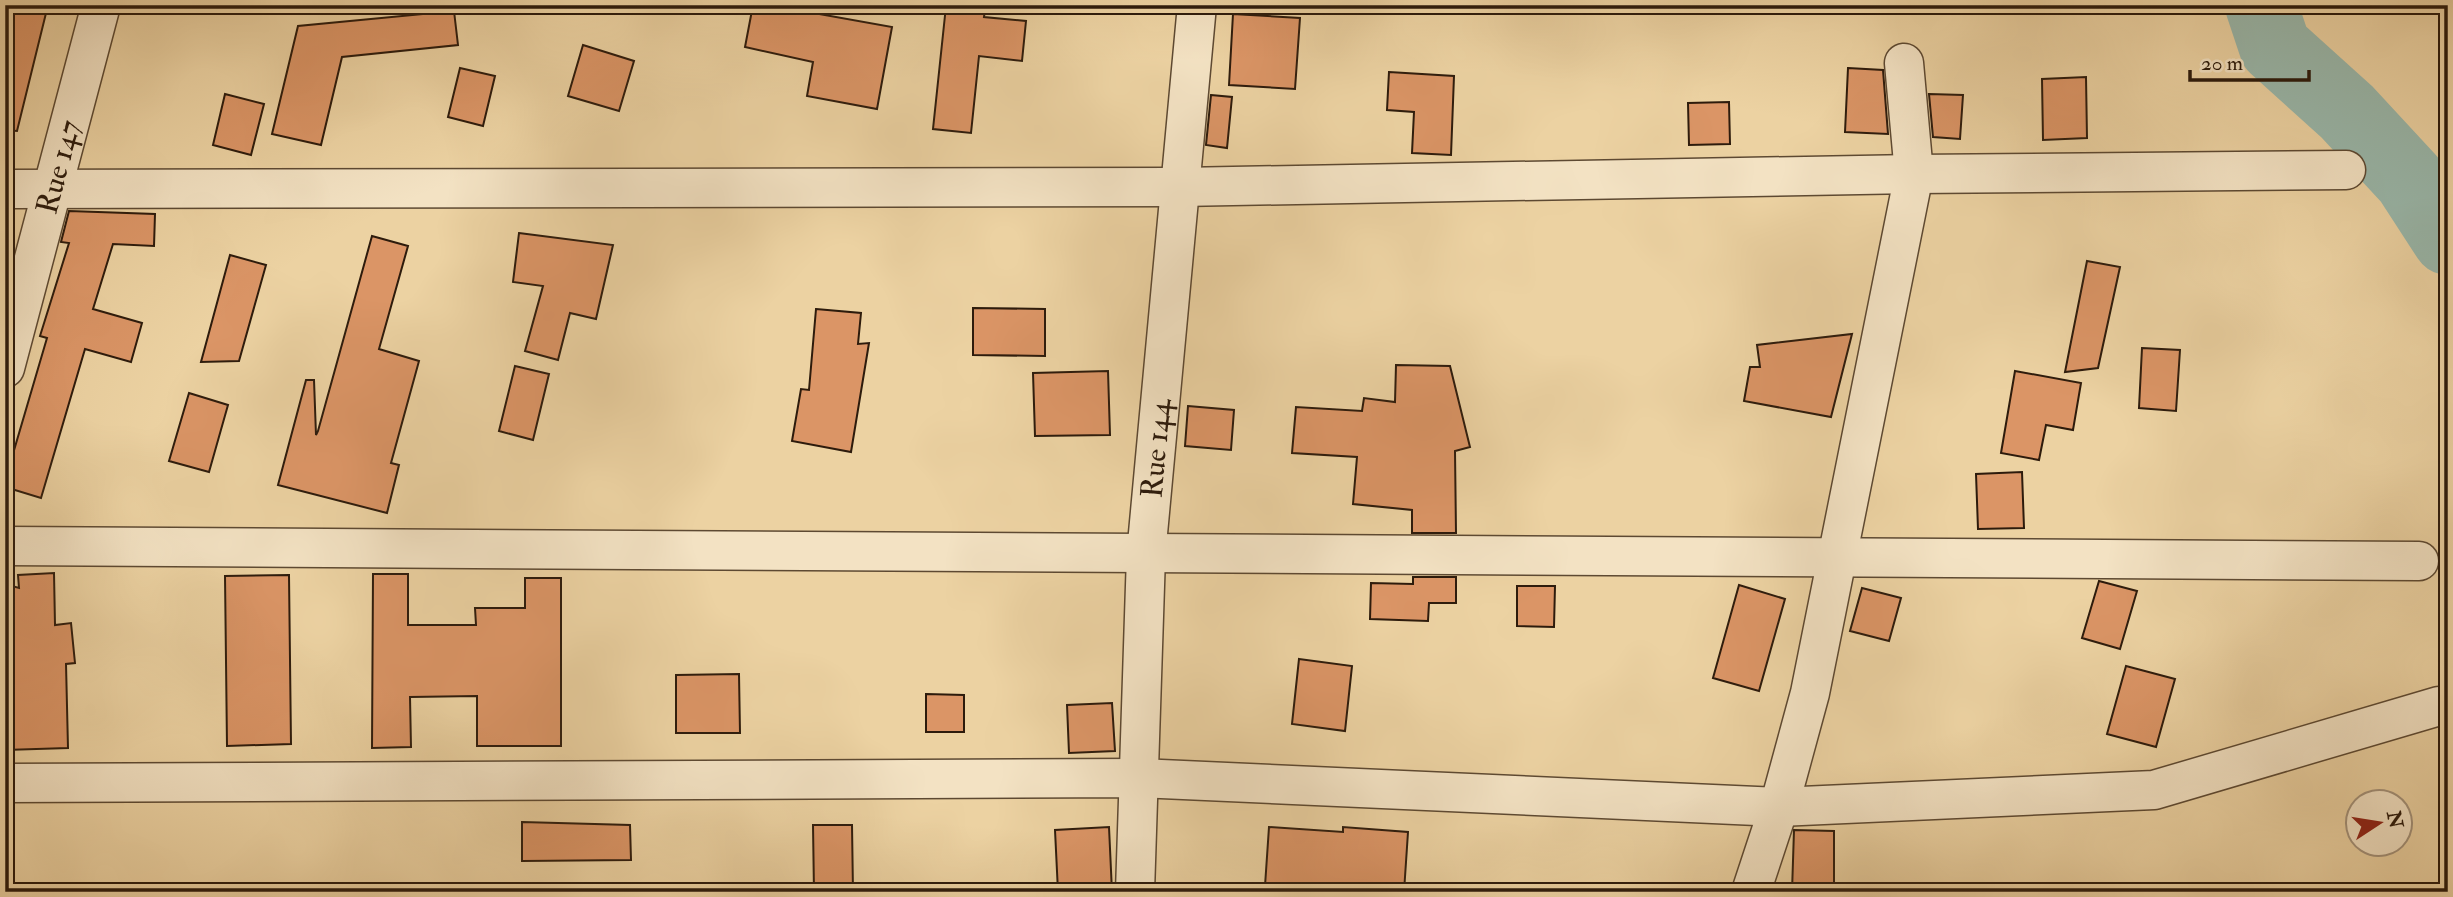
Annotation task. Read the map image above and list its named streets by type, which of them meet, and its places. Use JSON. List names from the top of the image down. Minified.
{"streets":{"street":["Rue 147","Rue 144"]},"scale_bar":"20 m","north":"right"}
